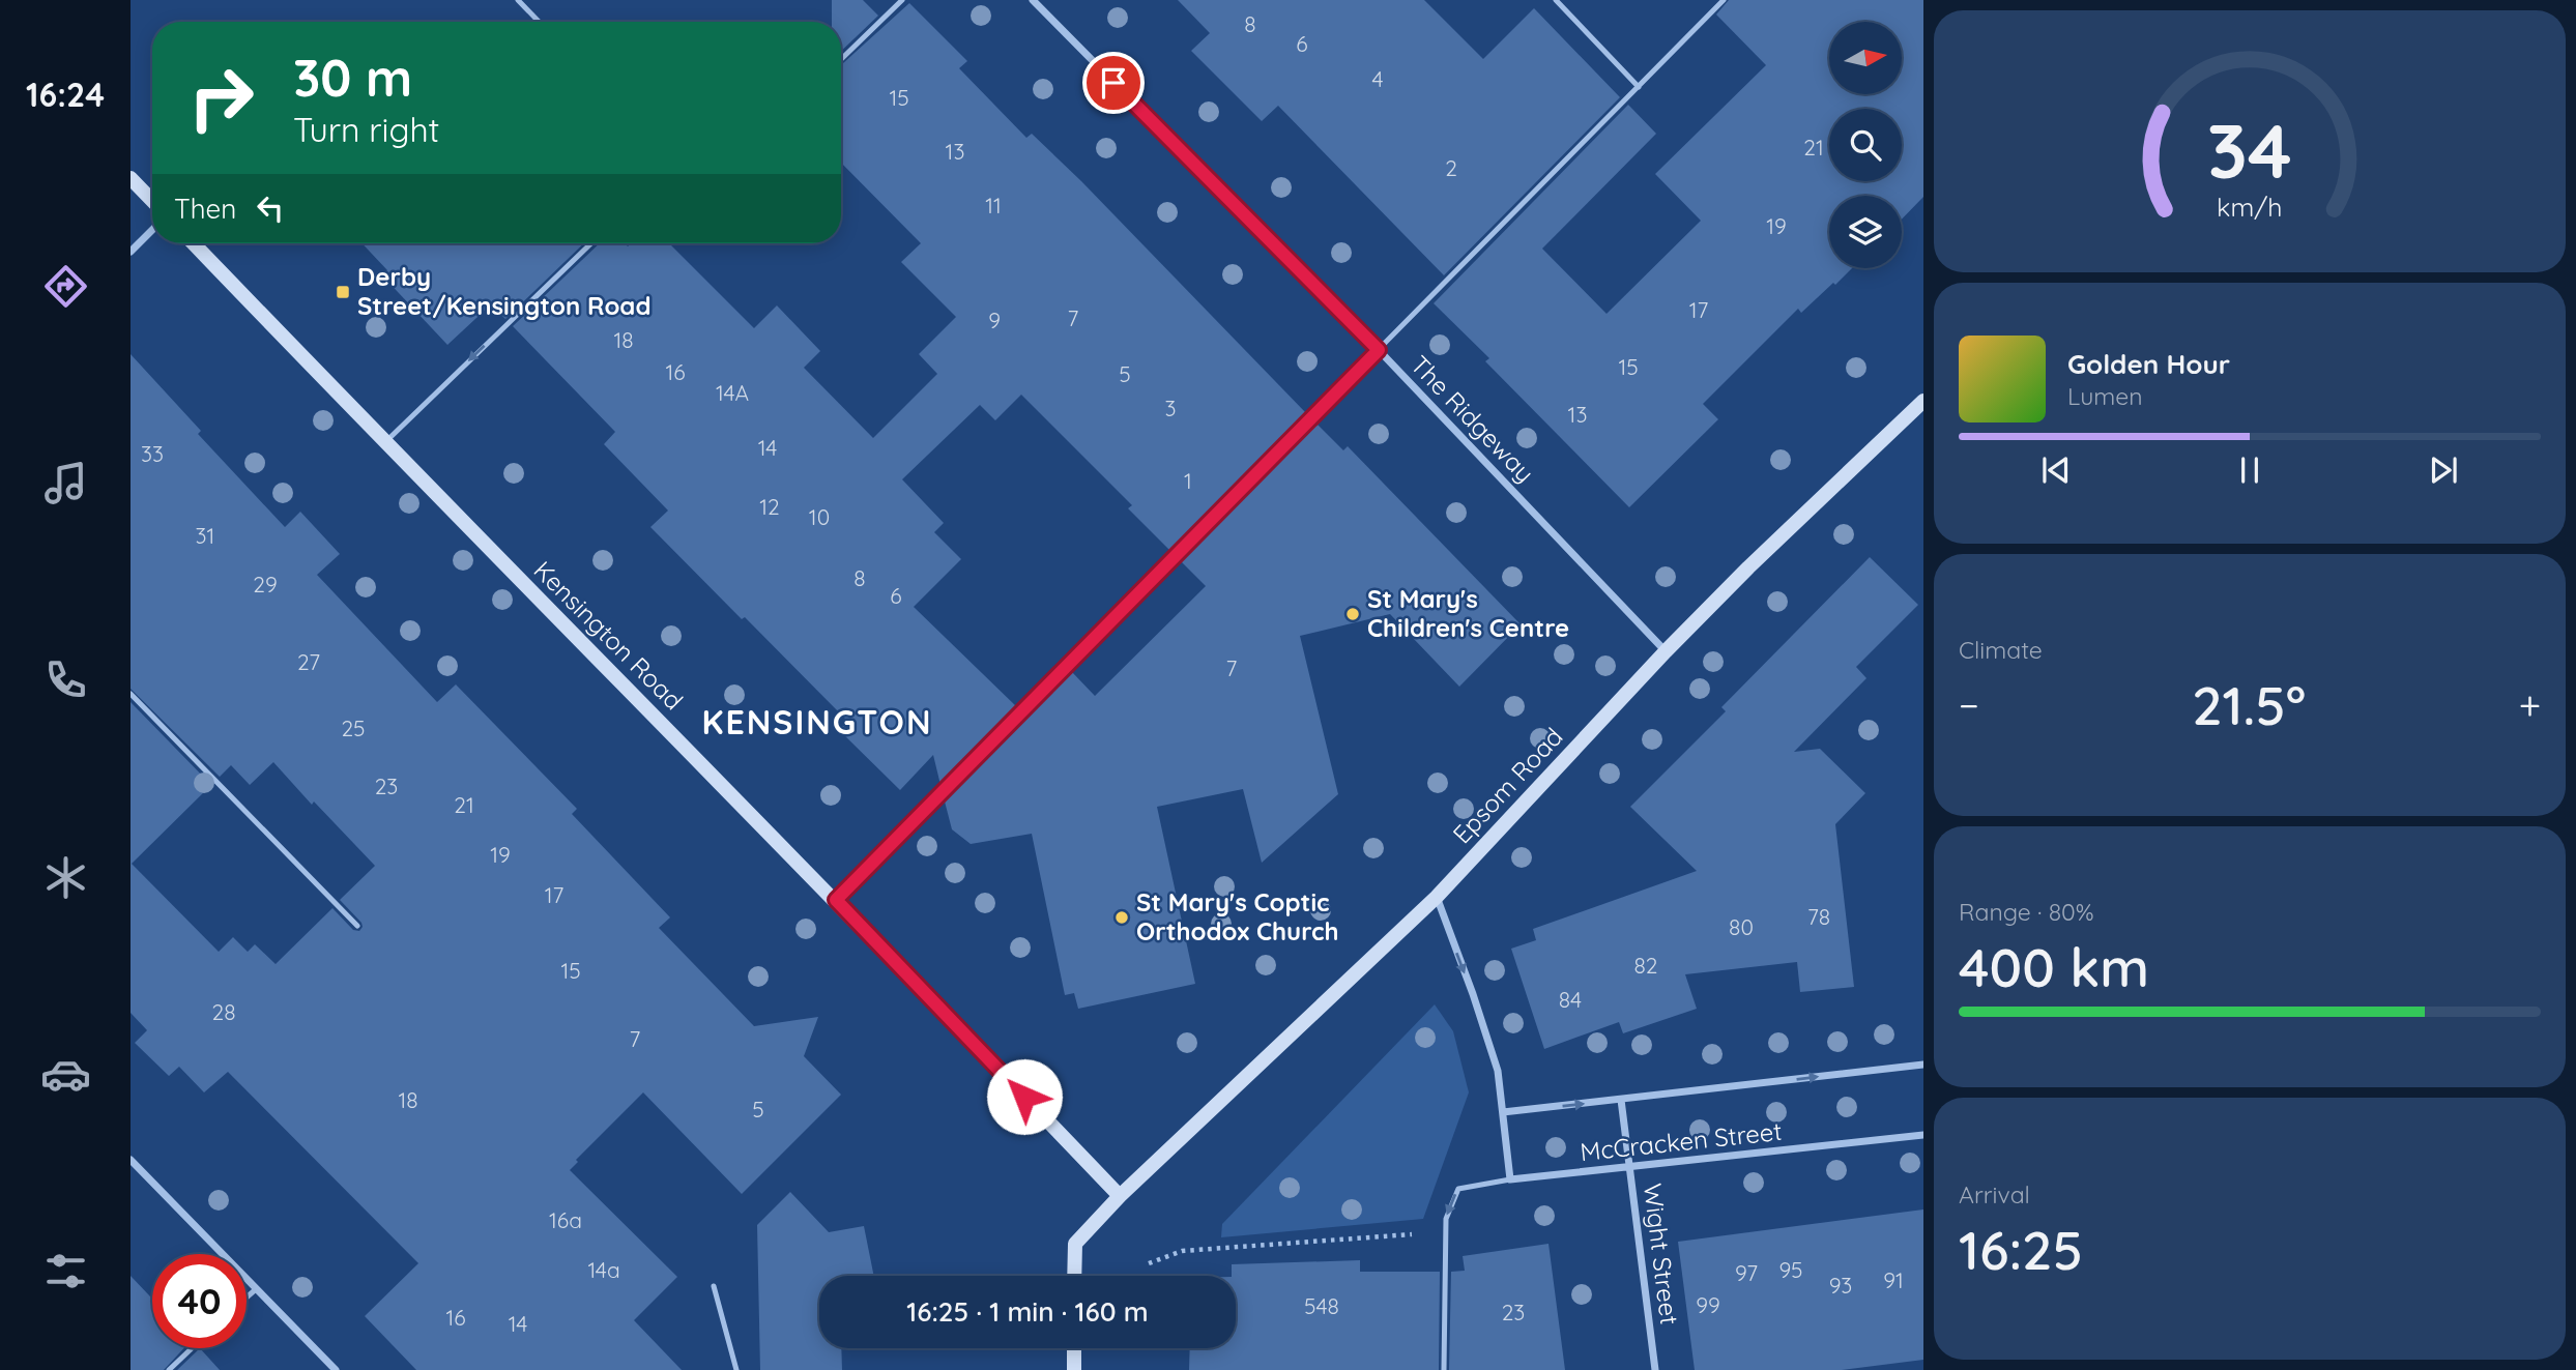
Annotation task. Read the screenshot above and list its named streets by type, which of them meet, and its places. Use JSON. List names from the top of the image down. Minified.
{"streets":{"street":["The Ridgeway","Kensington Road","Epsom Road","McCracken Street","Wight Street"]},"crossings":[["The Ridgeway","Epsom Road"],["Kensington Road","Epsom Road"],["McCracken Street","Wight Street"]],"one_way":["McCracken Street"],"districts":["KENSINGTON"],"places":{"transit":["Derby Street/Kensington Road"],"other":["St Mary's Children's Centre","St Mary's Coptic Orthodox Church"]},"house_numbers":["8","6","4","15","21","13","2","11","19","17","7","9","18","15","16","5","14A","3","13","14","33","1","12","10","31","8","29","6","27","7","25","23","21","19","17","78","80","82","15","84","28","7","18","5","16a","14a","95","97","91","93","99","548","23","16","14"],"north":"right","page":{"tabs":"16:24","turn":["30 m","Turn right"],"then":"Then","song":["Golden Hour","Lumen"],"tile":["Climate",["Range · 80%","400 km"],["Arrival","16:25"]],"heat":["−","21.5°","+"],"limit":"40","trip":"16:25 · 1 min · 160 m","gauge":["34","km/h"]}}
